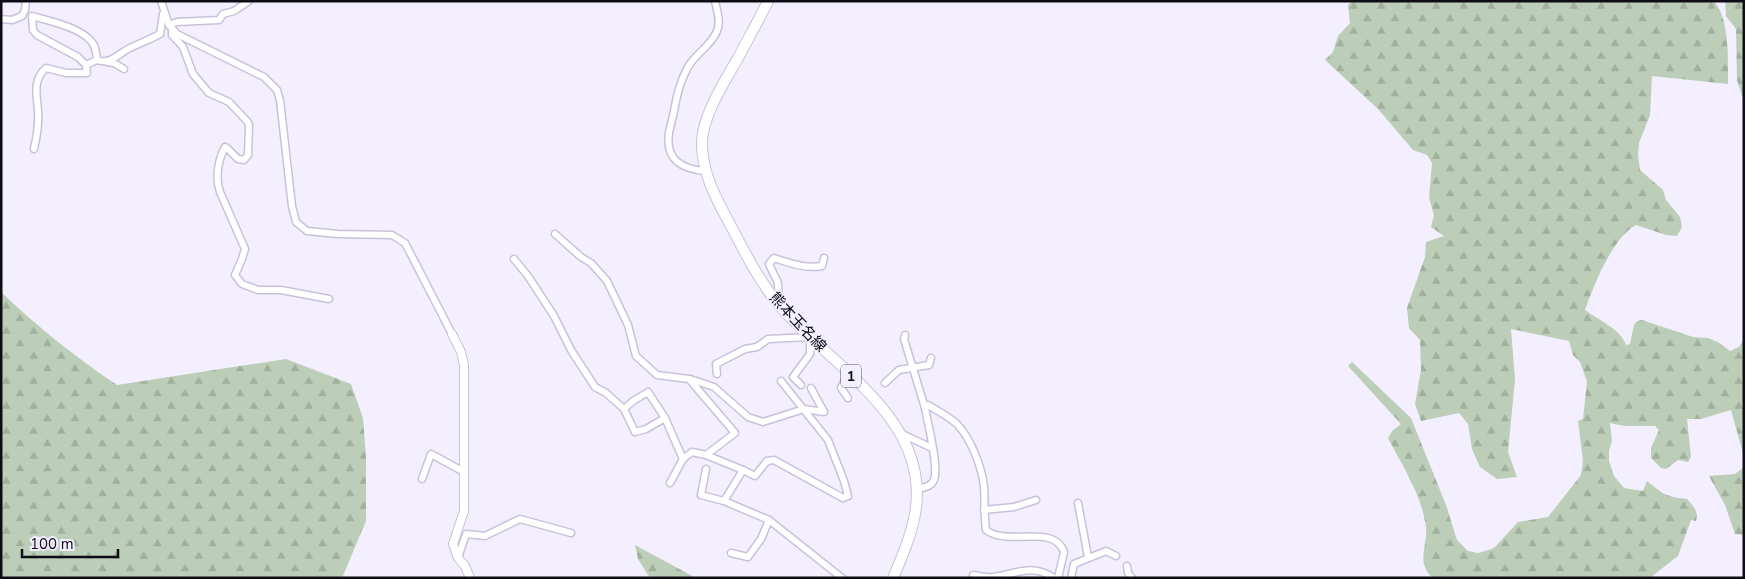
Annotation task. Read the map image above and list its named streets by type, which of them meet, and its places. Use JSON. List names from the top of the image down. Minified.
{"streets":{"main road":["熊本玉名線","1"]},"scale_bar":"100 m"}
